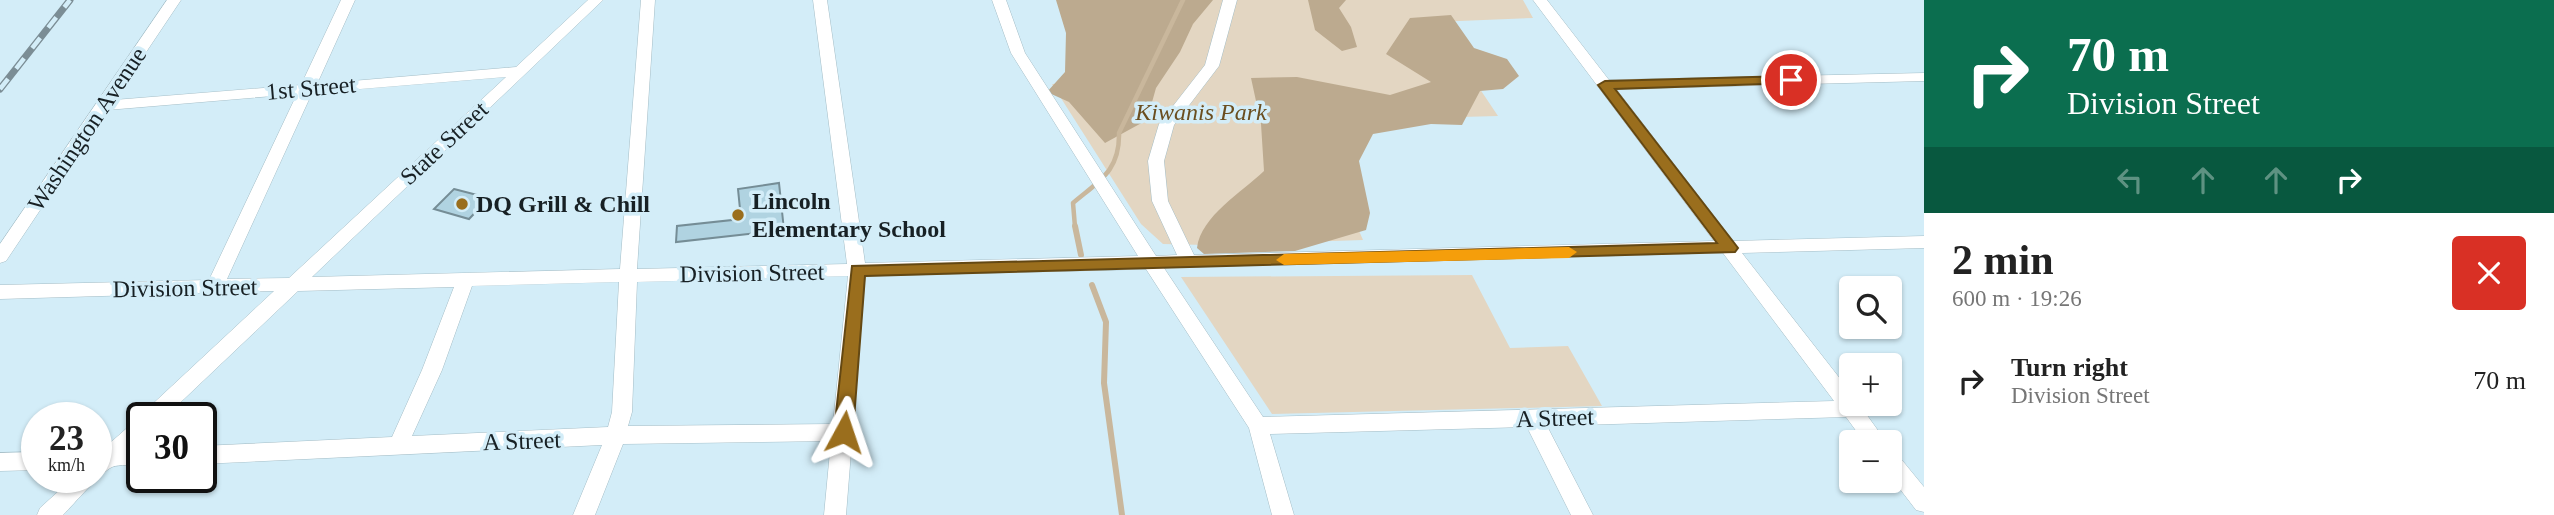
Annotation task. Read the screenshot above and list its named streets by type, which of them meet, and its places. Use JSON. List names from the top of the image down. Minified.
{"streets":{"street":["1st Street","Washington Avenue","State Street","Division Street","A Street"]},"crossings":[["1st Street","Washington Avenue"],["1st Street","State Street"],["State Street","Division Street"]],"parks":["Kiwanis Park"],"places":["DQ Grill & Chill","Lincoln Elementary School"],"page":{"turn":["70 m","Division Street"],"heading":["2 min","600 m · 19:26"],"map_buttons":["+","−"],"list":[{"name":"Turn right","note":"Division Street","value":"70 m"}],"speed":"23 km/h","limit":"30"}}
